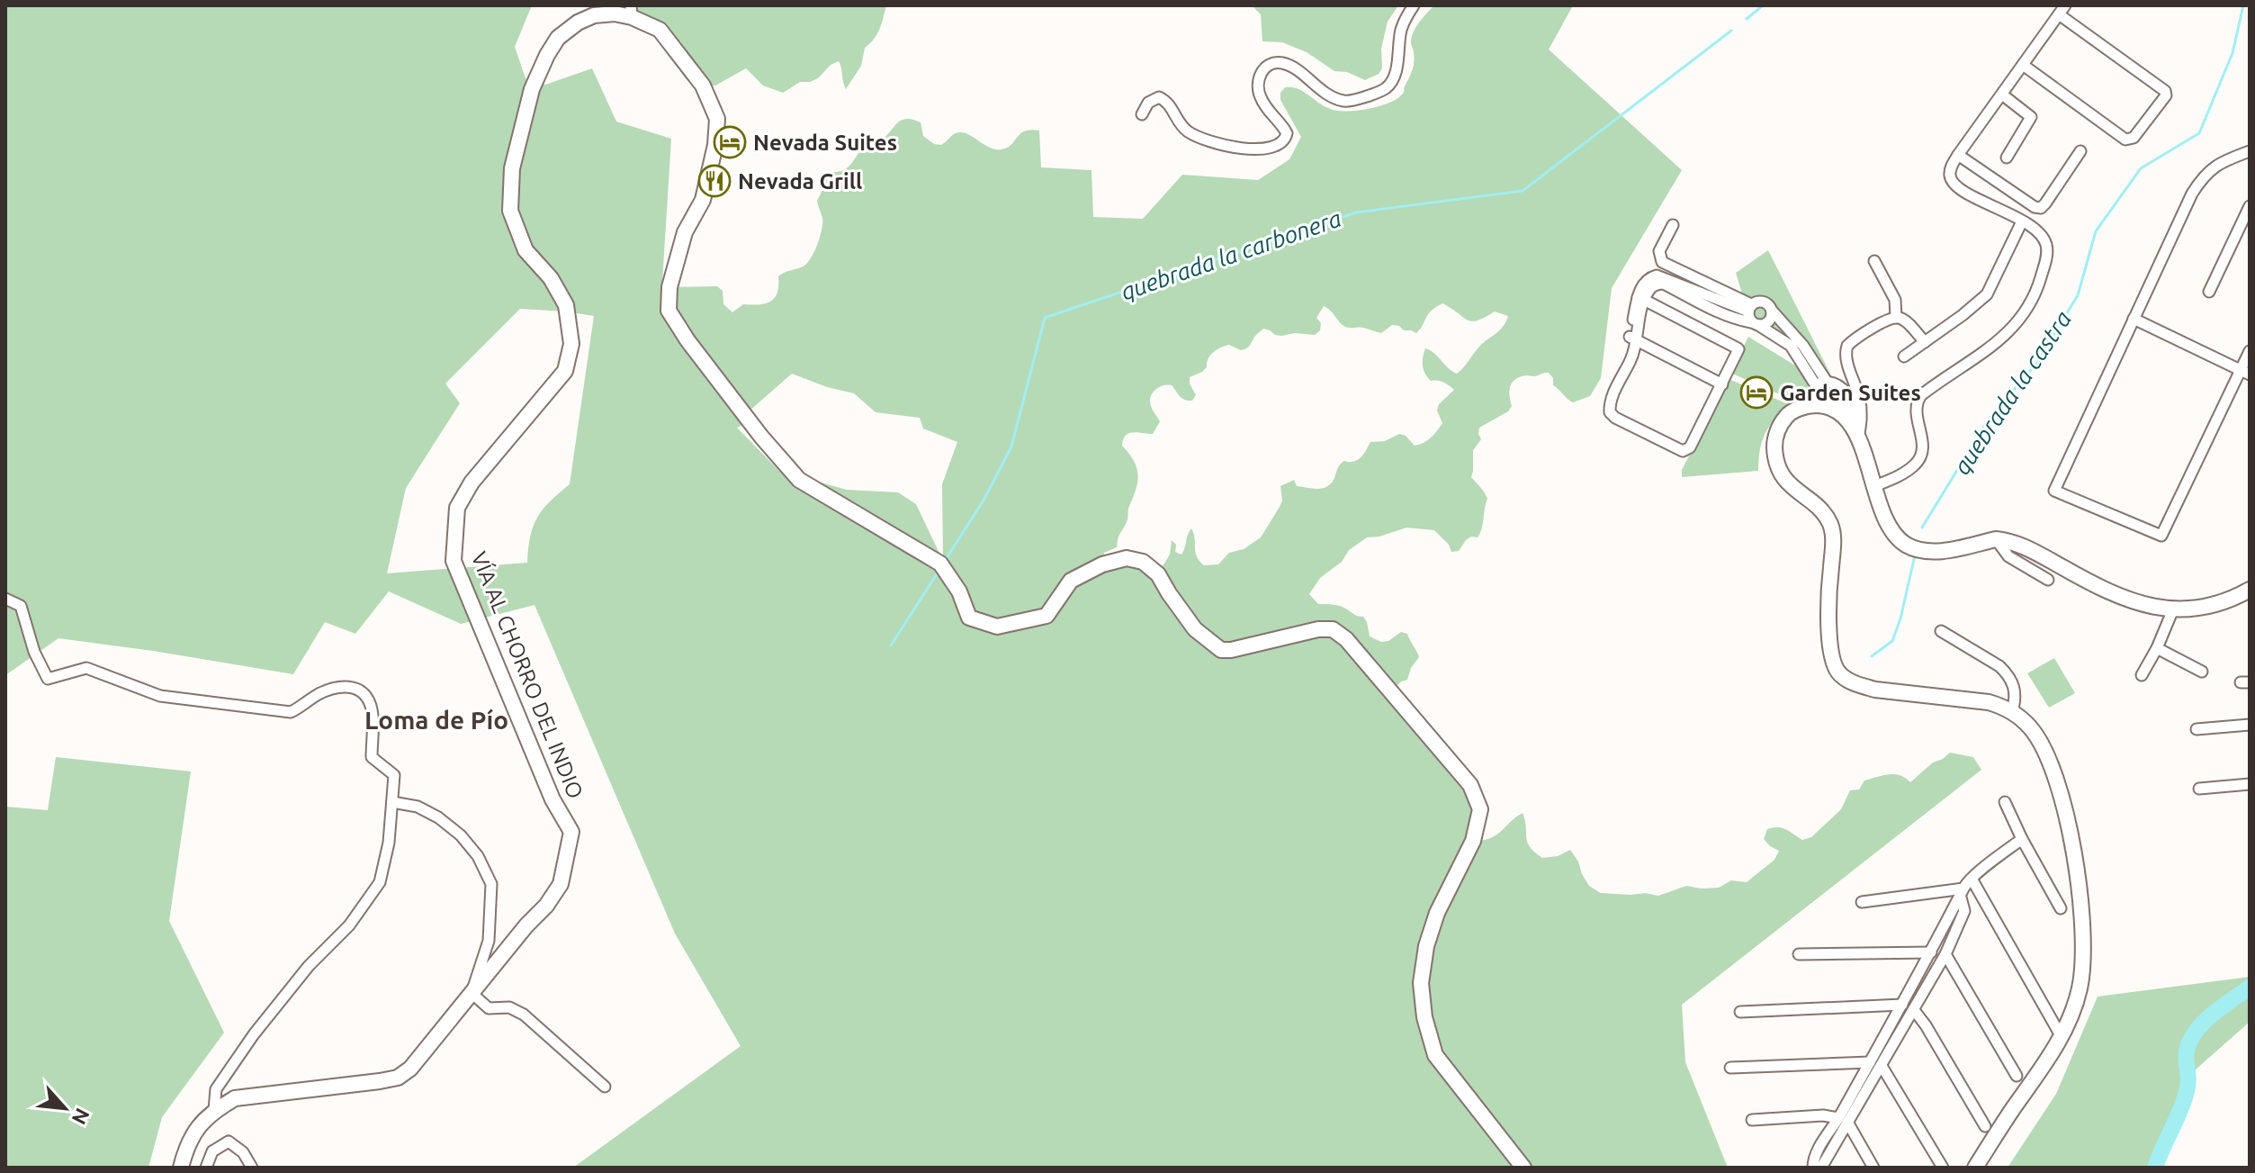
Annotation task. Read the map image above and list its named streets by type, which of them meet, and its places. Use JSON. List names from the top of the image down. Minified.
{"streets":{"street":["VÍA AL CHORRO DEL INDIO"]},"districts":["Loma de Pío"],"water":["quebrada la carbonera","quebrada la castra"],"places":{"hotel":["Nevada Suites","Garden Suites"],"restaurant":["Nevada Grill"]},"north":"bottom right"}
